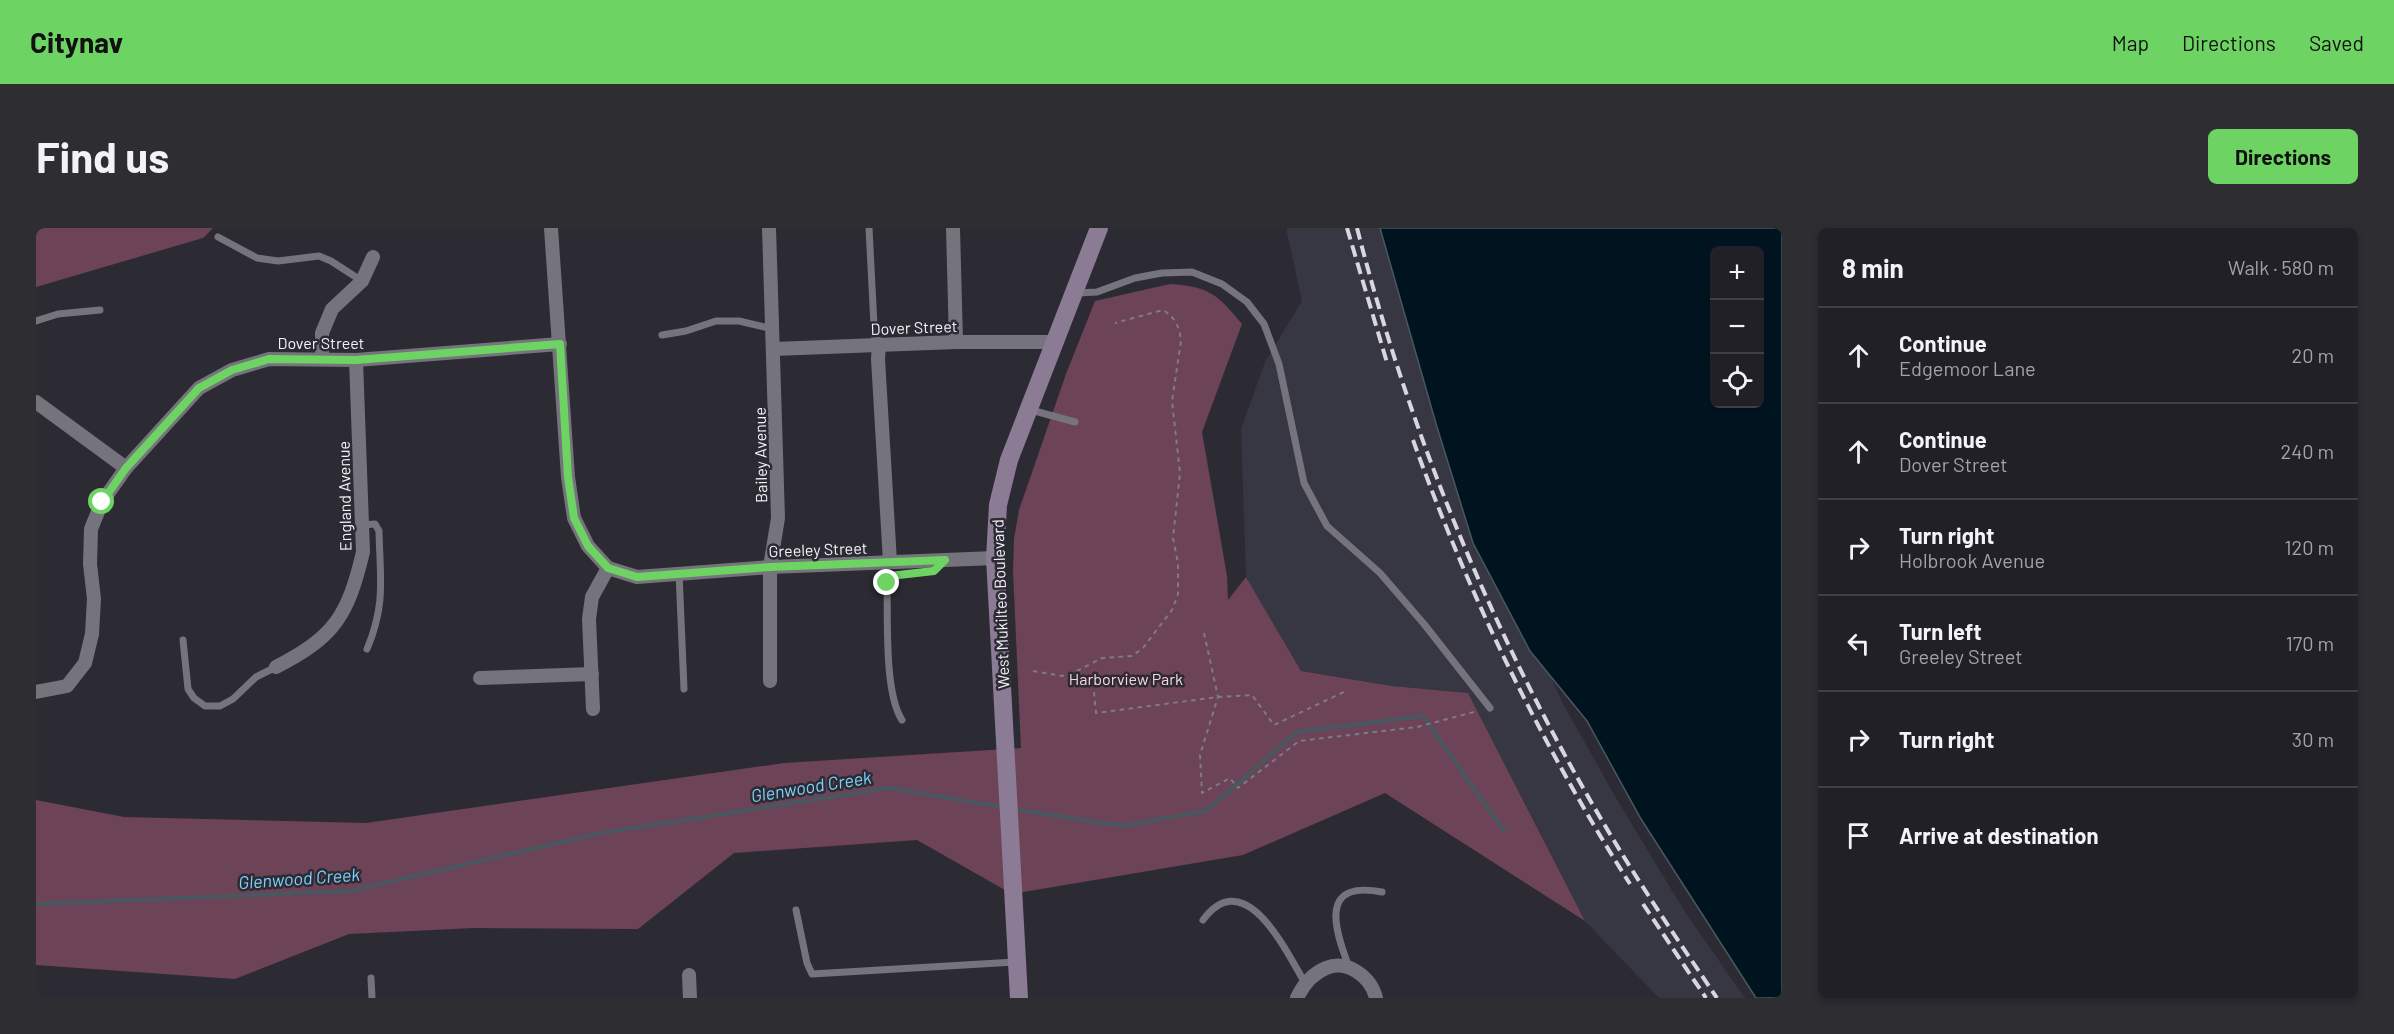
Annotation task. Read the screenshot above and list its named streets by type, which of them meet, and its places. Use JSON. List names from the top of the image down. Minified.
{"streets":{"main road":["West Mukilteo Boulevard"],"street":["Dover Street","Bailey Avenue","England Avenue","Greeley Street"]},"crossings":[["Dover Street","Bailey Avenue"],["Dover Street","England Avenue"],["Dover Street","West Mukilteo Boulevard"],["Bailey Avenue","Greeley Street"],["Greeley Street","West Mukilteo Boulevard"]],"water":["Glenwood Creek"],"parks":["Harborview Park"],"page":{"header":"Citynav","nav":["Map","Directions","Saved"],"buttons":"Directions","title":"Find us","heading":["8 min","Walk · 580 m"],"map_buttons":["+","−"],"list":[["Continue","Edgemoor Lane","20 m"],["Continue","Dover Street","240 m"],["Turn right","Holbrook Avenue","120 m"],["Turn left","Greeley Street","170 m"],["Turn right","30 m"],"Arrive at destination"]}}
